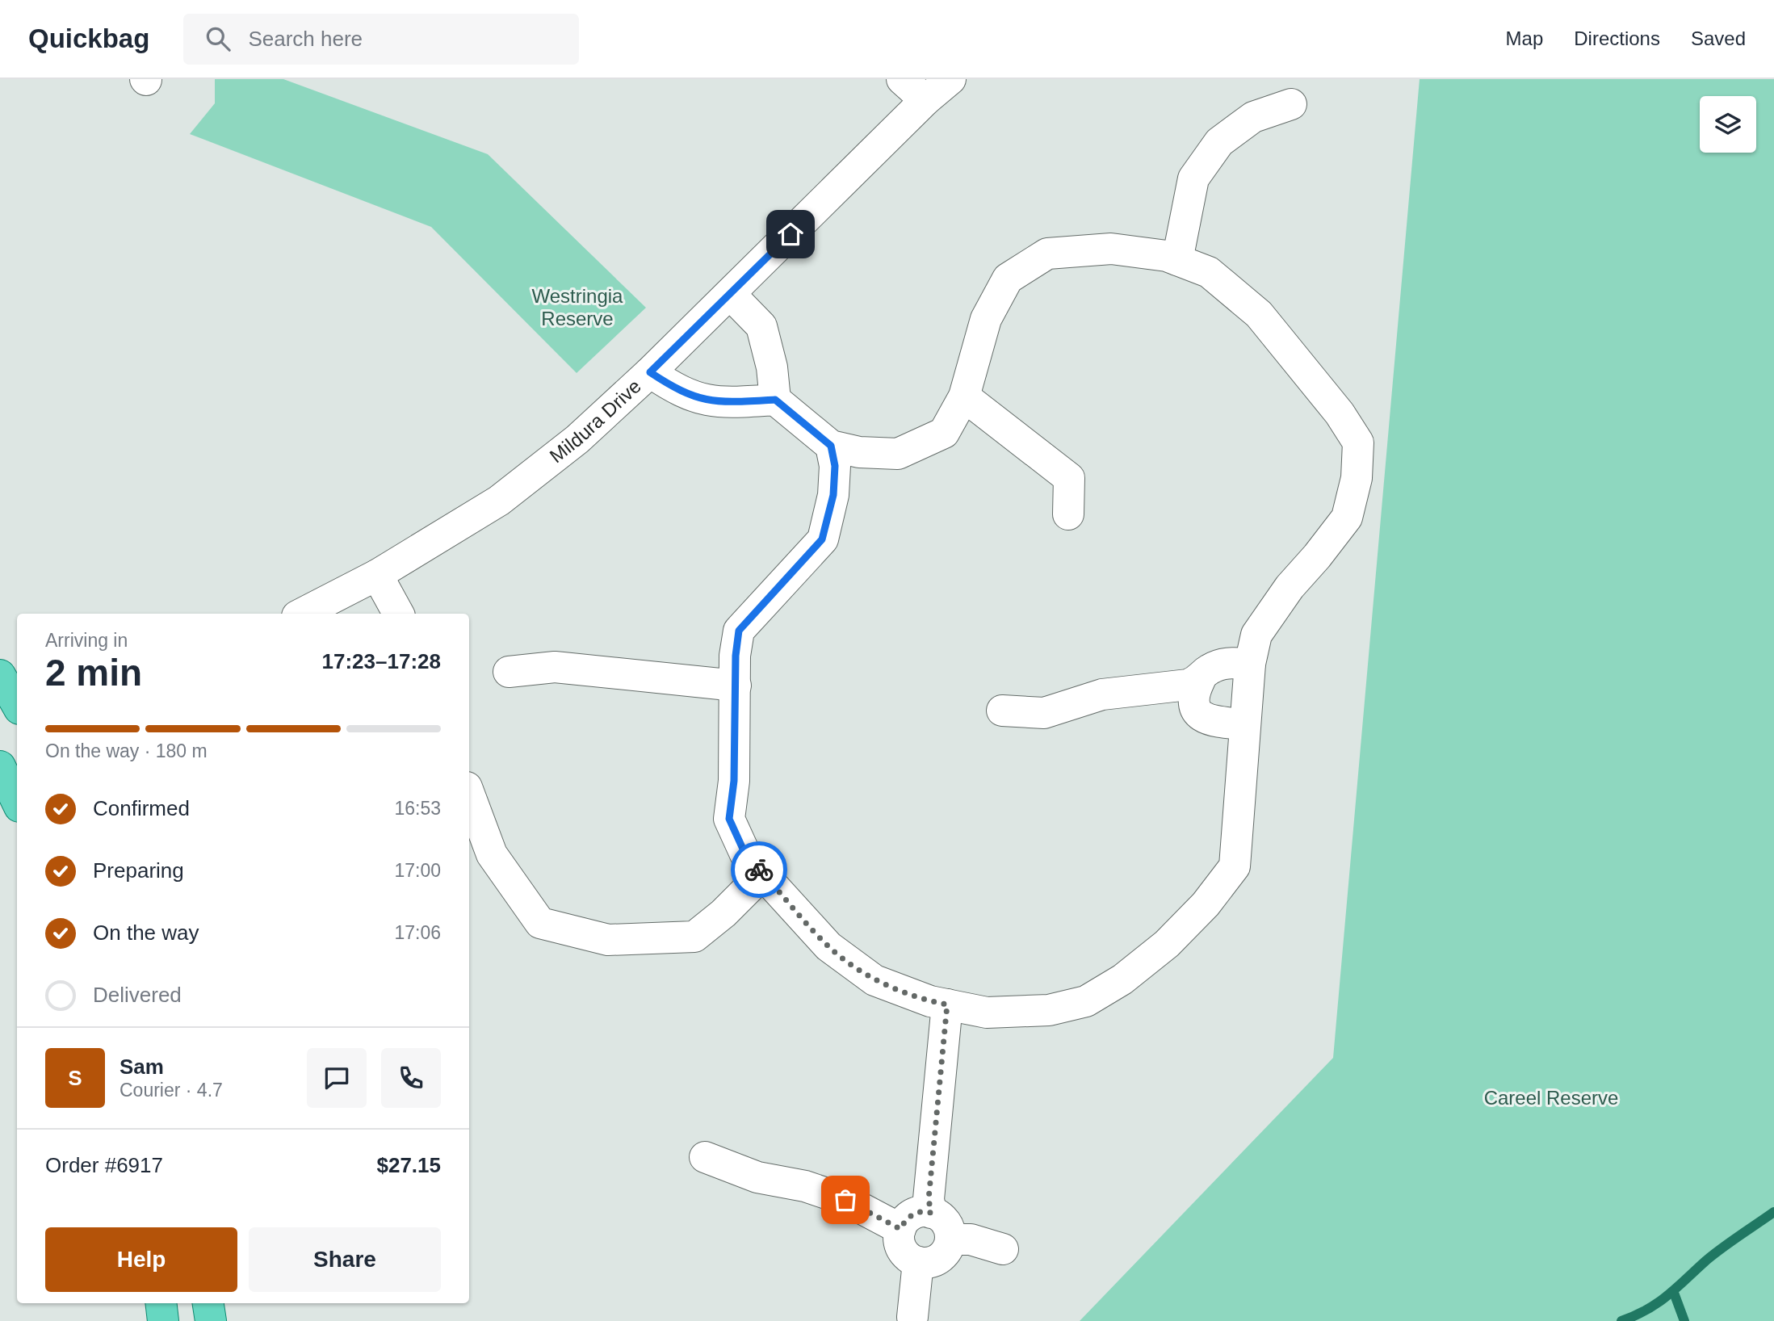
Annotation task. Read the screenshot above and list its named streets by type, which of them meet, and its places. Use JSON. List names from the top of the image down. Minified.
{"streets":{"street":["Mildura Drive"]},"parks":["Westringia Reserve","Careel Reserve"],"page":{"header":"Quickbag","search":"Search here","nav":["Map","Directions","Saved"],"heading":["2 min","Arriving in","17:23–17:28"],"panel":["Sam","Courier · 4.7","Order #6917","$27.15"],"bar":"On the way · 180 m","list":[["Confirmed","16:53"],["Preparing","17:00"],["On the way","17:06"],"Delivered"],"round":"S","buttons":["Help","Share"]}}
